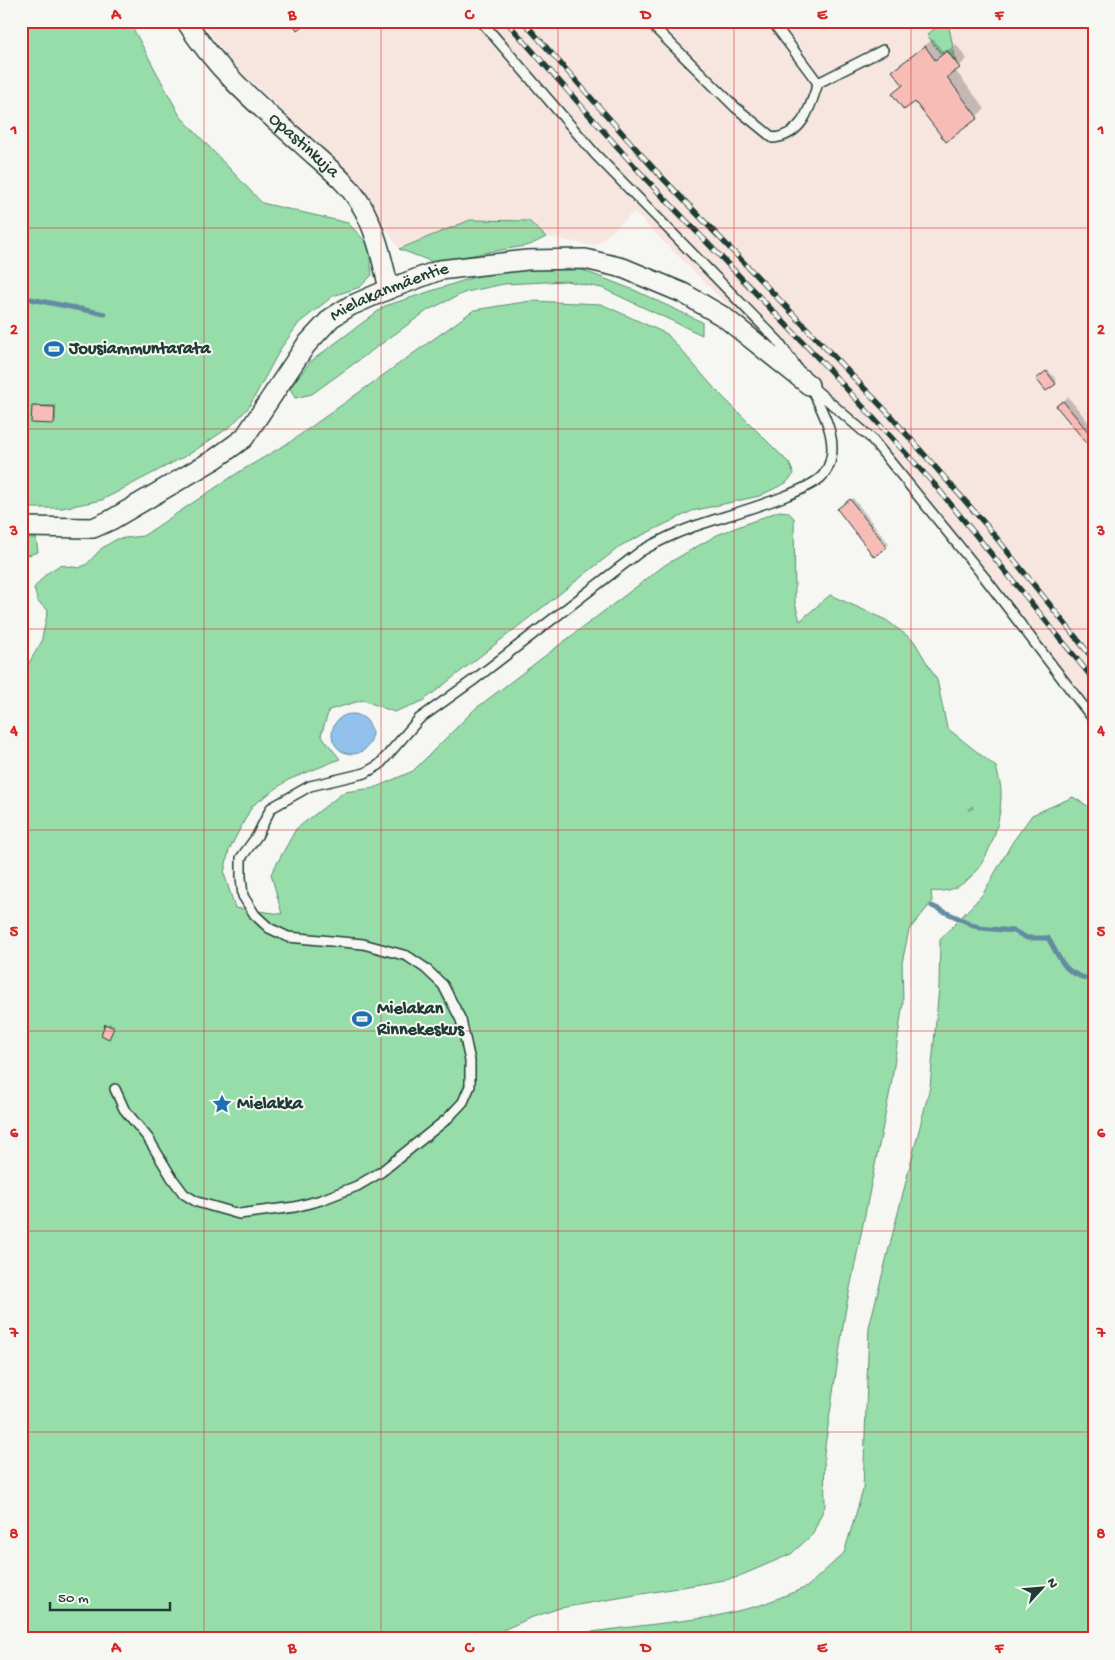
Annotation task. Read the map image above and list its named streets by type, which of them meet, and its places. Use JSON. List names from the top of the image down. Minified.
{"streets":{"street":["Opastinkuja","Mielakanmäentie"]},"crossings":[["Opastinkuja","Mielakanmäentie"]],"places":{"sports":["Jousiammuntarata","Mielakan Rinnekeskus"],"place":["Mielakka"]},"scale_bar":"50 m","north":"top right","grid":{"columns":["A","B","C","D","E","F"],"rows":["1","2","3","4","5","6","7","8"]}}
